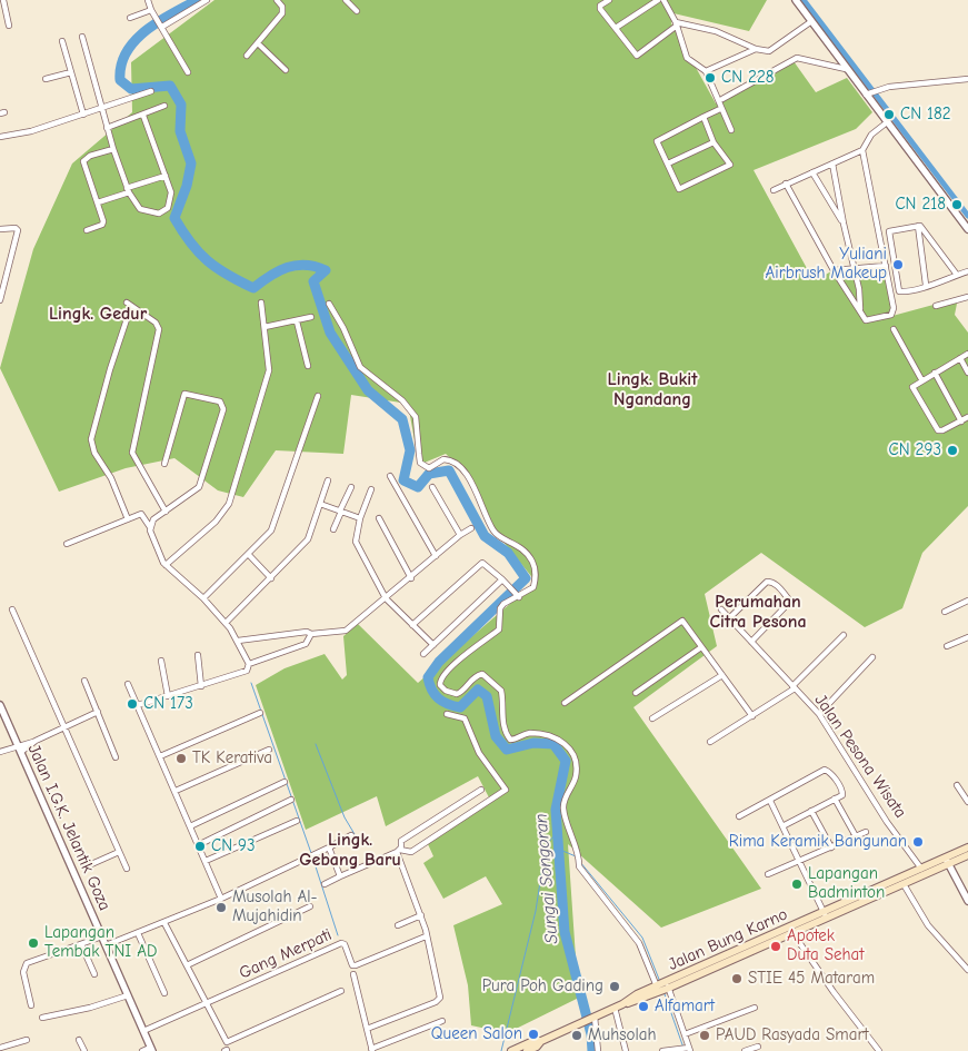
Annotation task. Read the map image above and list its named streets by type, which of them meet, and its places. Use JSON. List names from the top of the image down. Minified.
{"streets":{"main road":["Jalan Bung Karno"],"street":["Jalan Pesona Wisata","Jalan I.G.K. Jelantik Goza","Gang Merpati"]},"crossings":[["Jalan I.G.K. Jelantik Goza","Gang Merpati"]],"districts":["Lingk. Gedur","Lingk. Bukit Ngandang","Perumahan Citra Pesona","Lingk. Gebang Baru"],"water":["Sungai Songoran"],"places":["CN 228","CN 182","CN 218","Yuliani Airbrush Makeup","CN 293","CN 173","TK Kerativa","Rima Keramik Bangunan","CN 93","Lapangan Badminton","Musolah Al- Mujahidin","Lapangan Tembak TNI AD","Apotek Duta Sehat","STIE 45 Mataram","Pura Poh Gading","Alfamart","Queen Salon","Muhsolah","PAUD Rasyada Smart"]}
